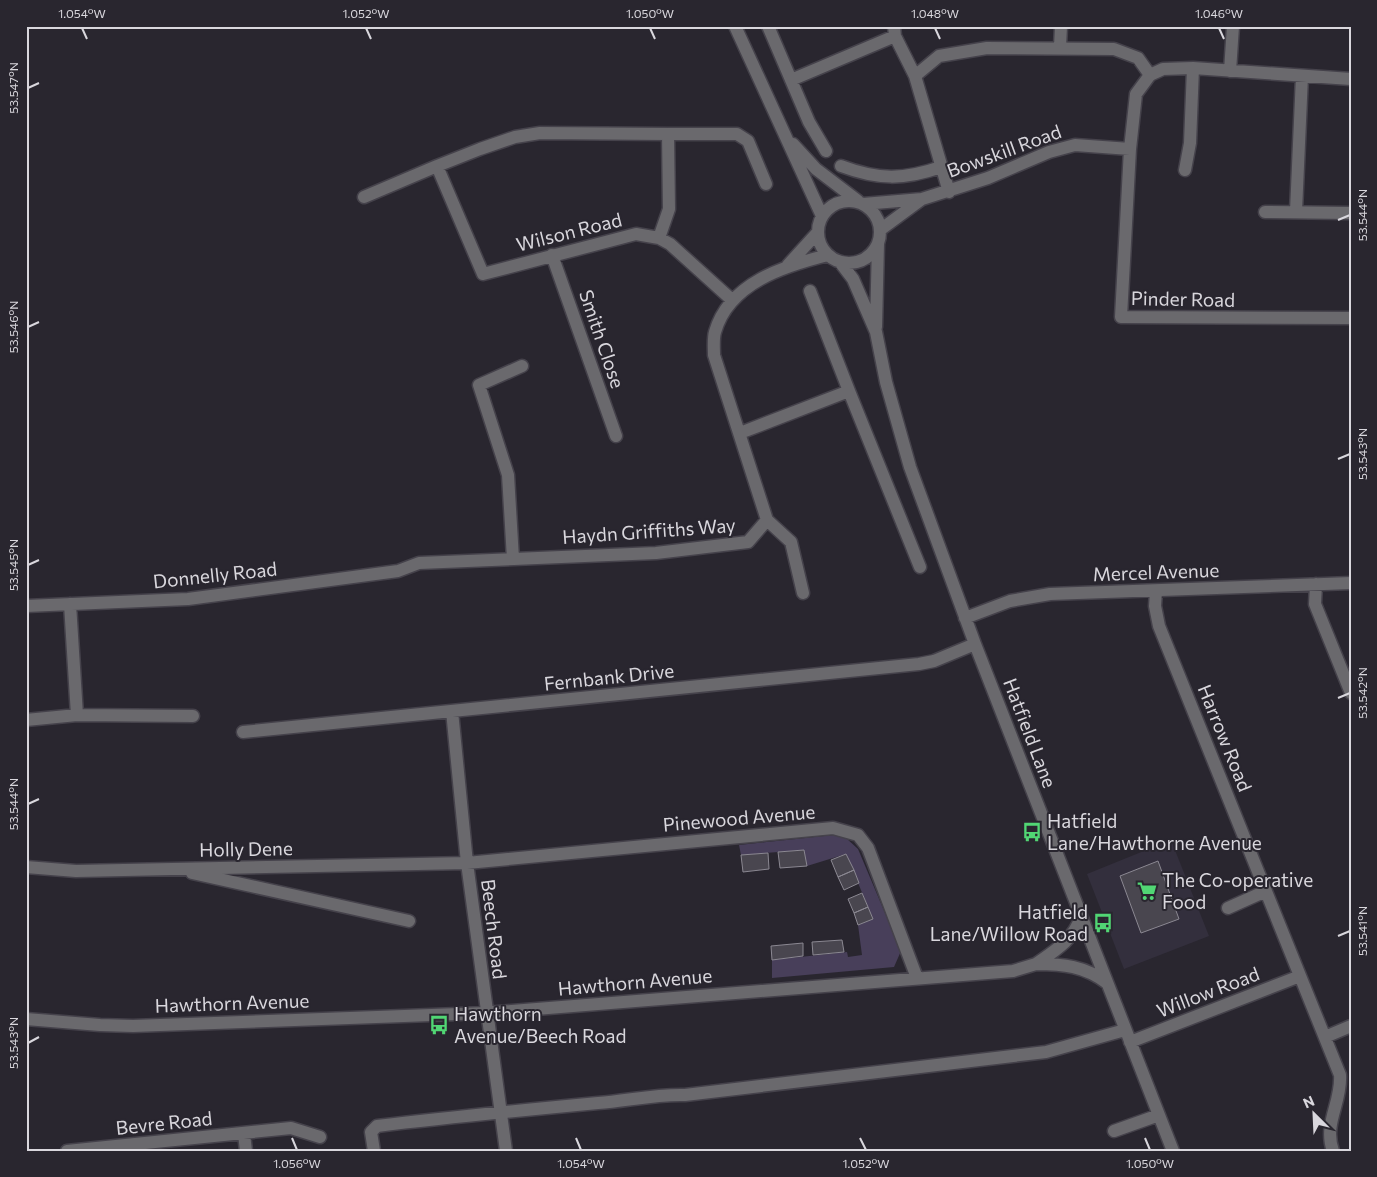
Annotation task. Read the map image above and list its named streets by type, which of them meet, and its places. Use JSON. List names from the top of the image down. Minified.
{"streets":{"street":["Bowskill Road","Wilson Road","Pinder Road","Smith Close","Haydn Griffiths Way","Mercel Avenue","Donnelly Road","Fernbank Drive","Hatfield Lane","Harrow Road","Pinewood Avenue","Holly Dene","Beech Road","Hawthorn Avenue","Willow Road","Bevre Road"]},"crossings":[["Bowskill Road","Pinder Road"],["Wilson Road","Smith Close"],["Haydn Griffiths Way","Donnelly Road"],["Mercel Avenue","Hatfield Lane"],["Mercel Avenue","Harrow Road"],["Fernbank Drive","Hatfield Lane"],["Fernbank Drive","Beech Road"],["Hatfield Lane","Hawthorn Avenue"],["Hatfield Lane","Willow Road"],["Harrow Road","Willow Road"],["Pinewood Avenue","Holly Dene"],["Pinewood Avenue","Beech Road"],["Pinewood Avenue","Hawthorn Avenue"],["Holly Dene","Beech Road"],["Beech Road","Hawthorn Avenue"],["Beech Road","Willow Road"]],"places":{"bus stop":["Hatfield Lane/Hawthorne Avenue","Hatfield Lane/Willow Road","Hawthorn Avenue/Beech Road"],"supermarket":["The Co-operative Food"]},"north":"top left","coordinates":["1.054°W","1.052°W","1.050°W","1.048°W","1.046°W","53.547°N","53.544°N","53.546°N","53.543°N","53.545°N","53.542°N","53.541°N","1.056°W"]}
